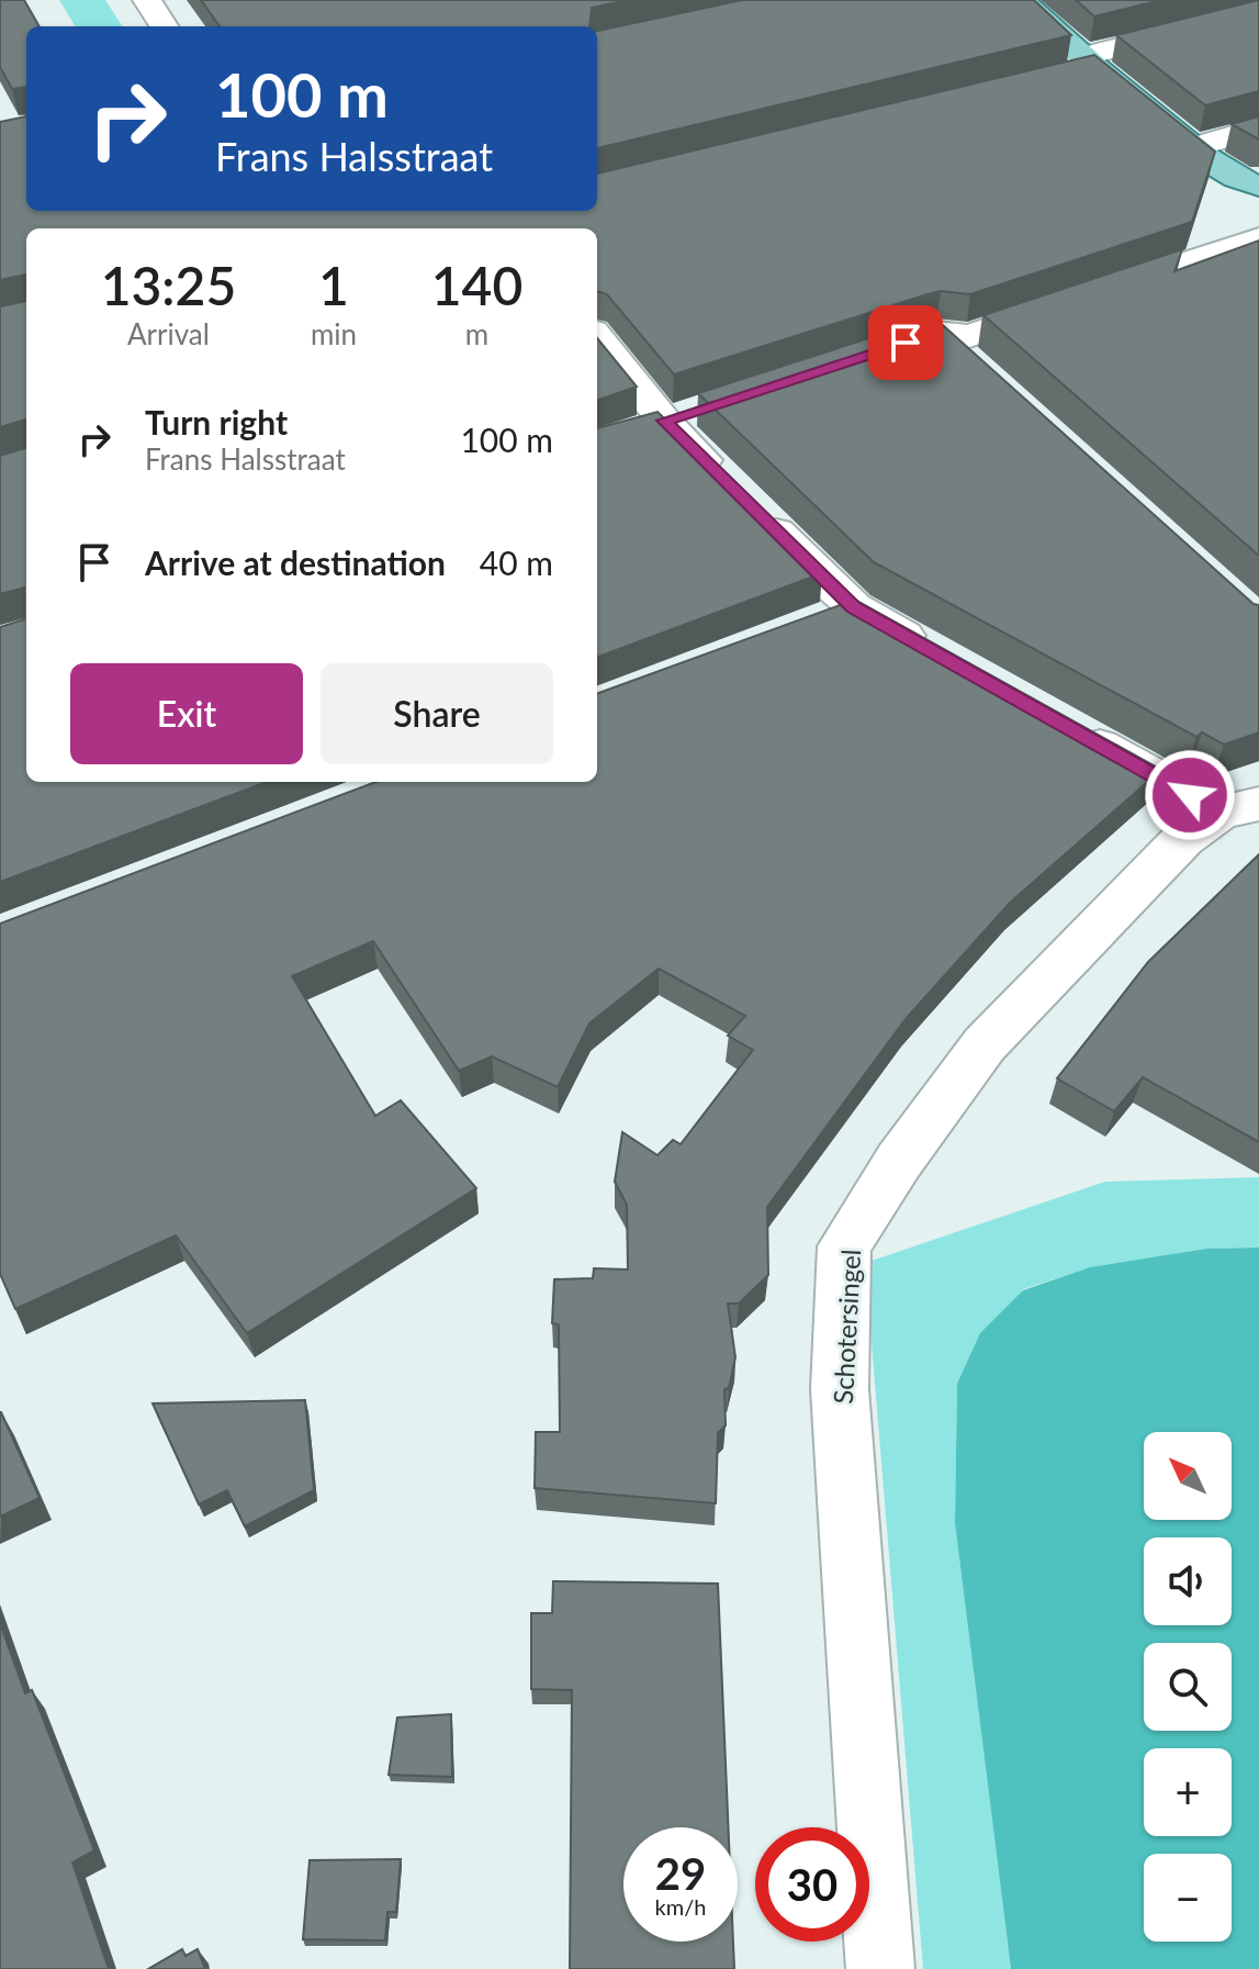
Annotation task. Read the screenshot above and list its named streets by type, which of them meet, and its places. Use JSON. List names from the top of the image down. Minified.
{"streets":{"street":["Schotersingel"]},"north":"top left","page":{"turn":["100 m","Frans Halsstraat"],"eta":["13:25","Arrival","1","min","140","m"],"list":[{"name":"Turn right","note":"Frans Halsstraat","value":"100 m"},{"name":"Arrive at destination","value":"40 m"}],"buttons":["Exit","Share"],"map_buttons":["+","−"],"speed":"29 km/h","limit":"30"}}
